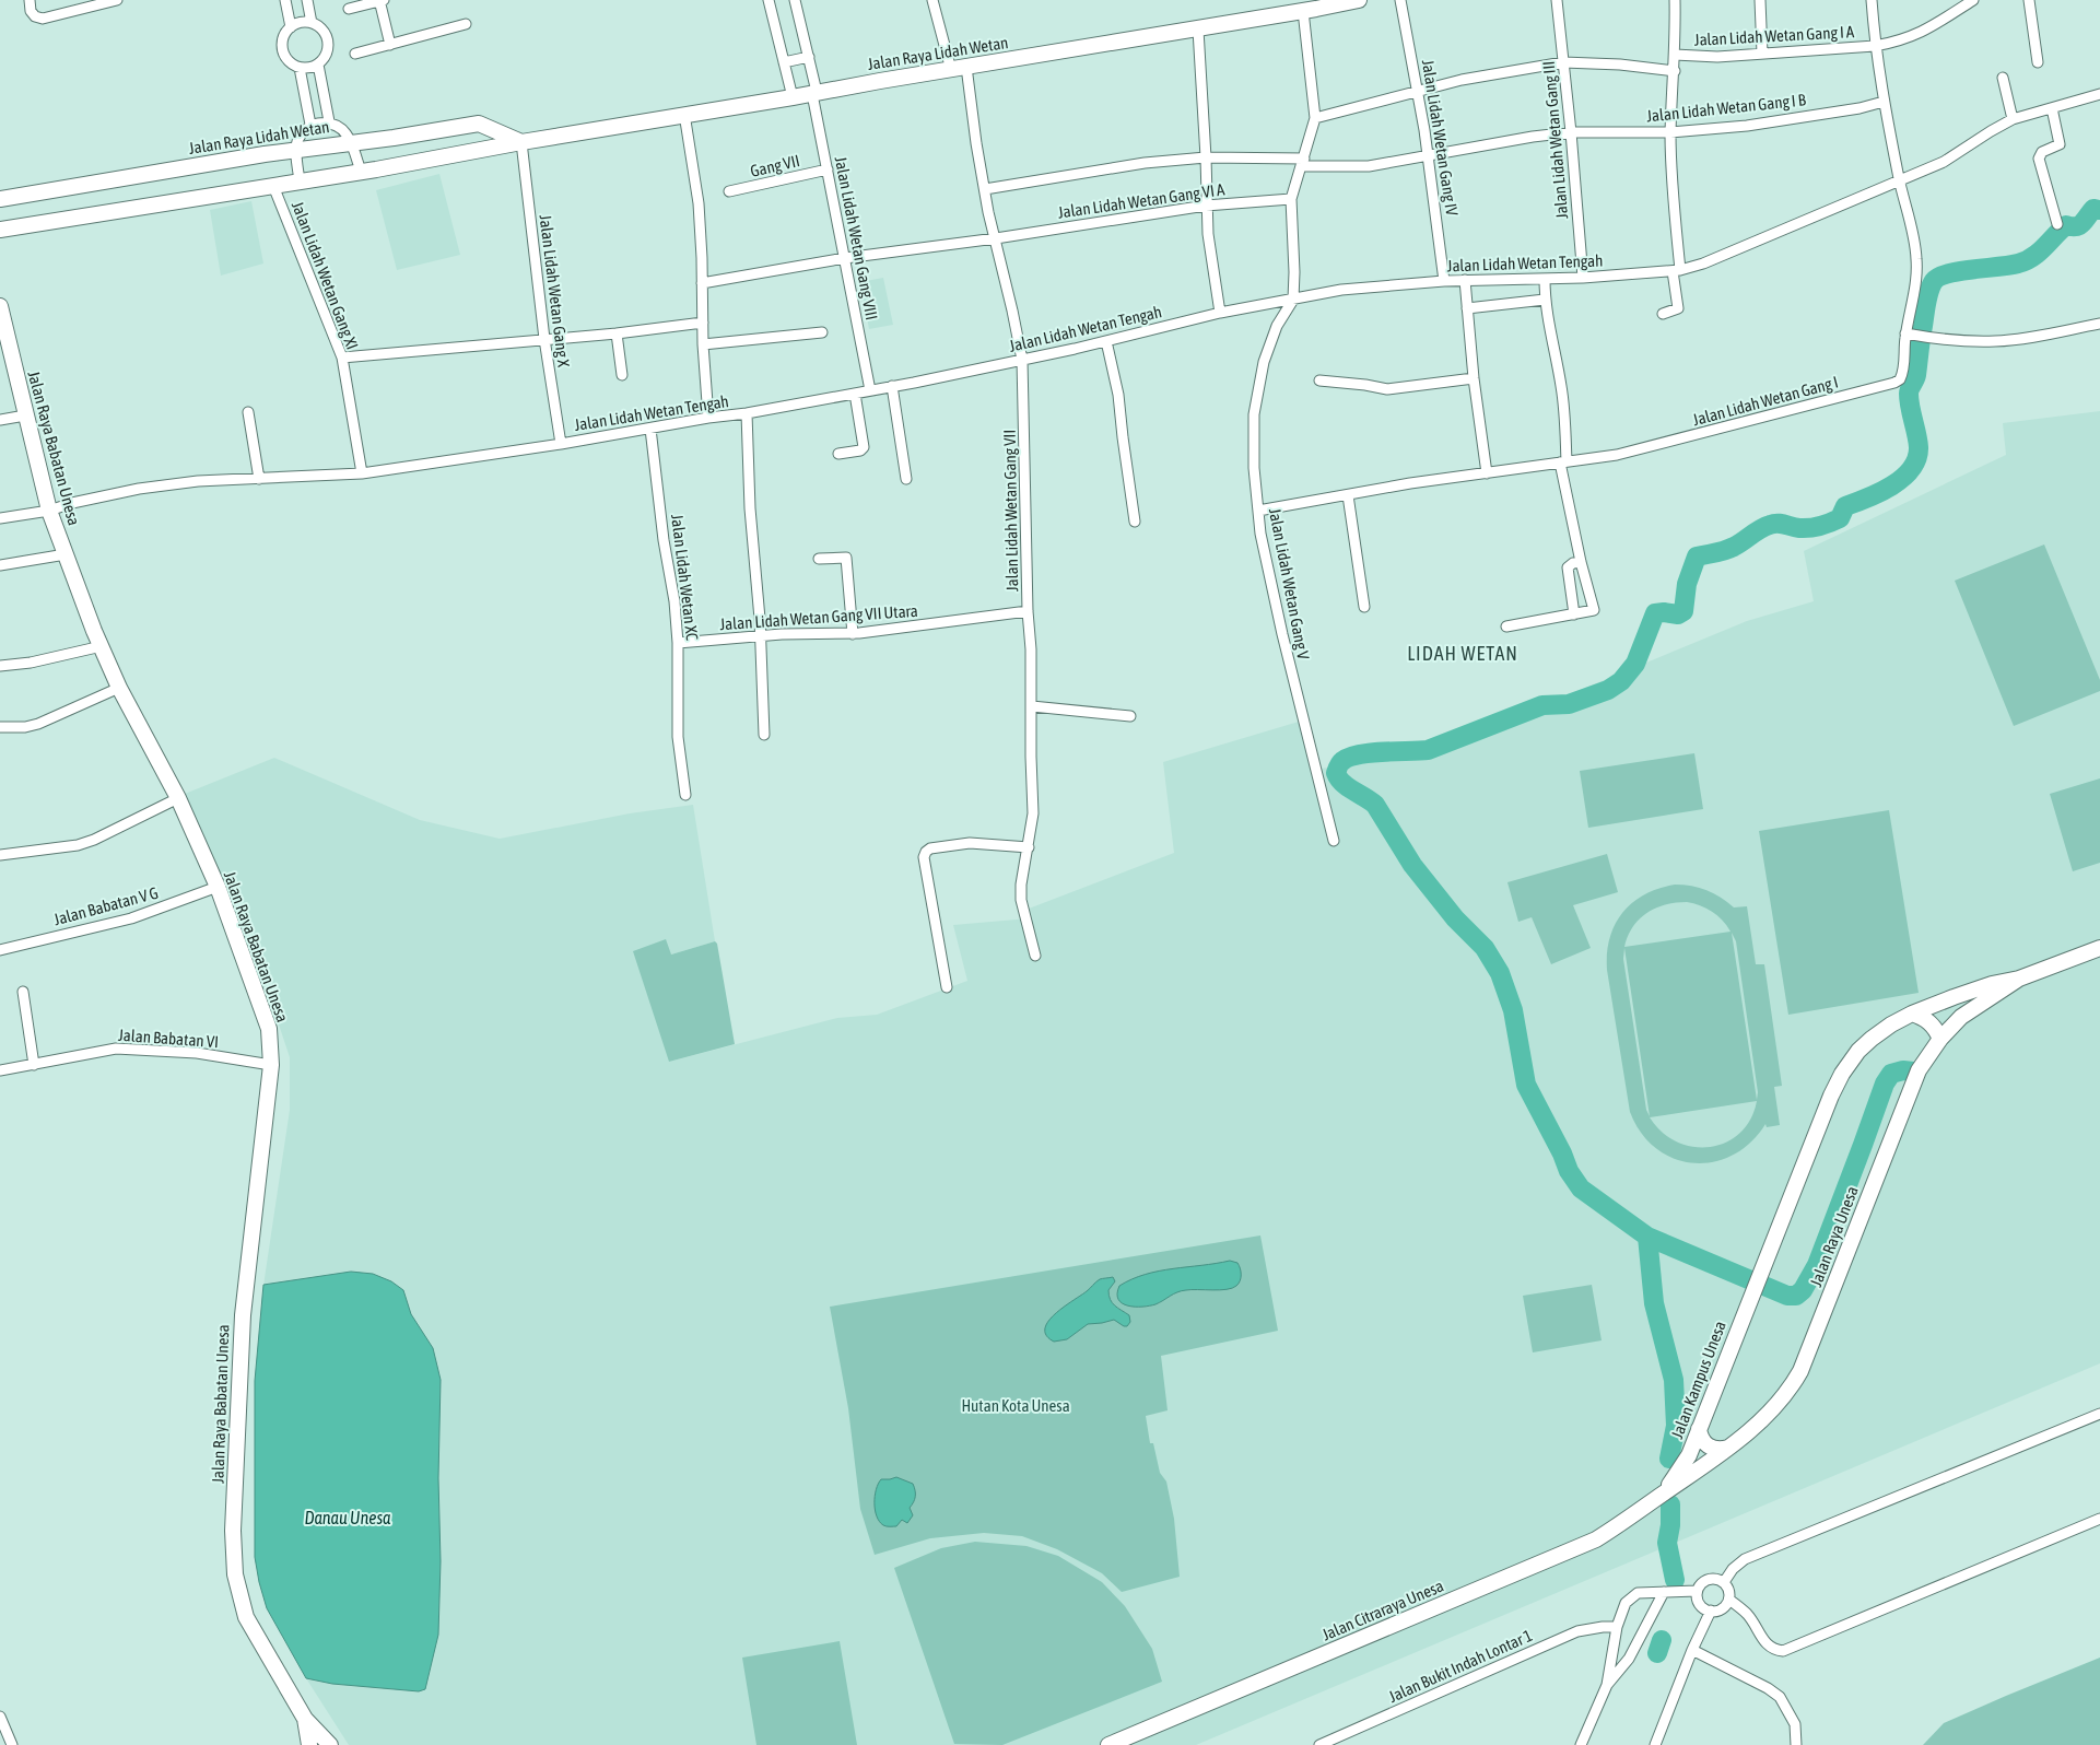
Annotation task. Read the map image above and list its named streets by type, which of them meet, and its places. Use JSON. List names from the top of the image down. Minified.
{"streets":{"main road":["Jalan Raya Lidah Wetan","Jalan Raya Babatan Unesa","Jalan Raya Unesa","Jalan Kampus Unesa","Jalan Citraraya Unesa"],"street":["Jalan Lidah Wetan Gang I A","Jalan Lidah Wetan Gang I B","Jalan Lidah Wetan Gang IV","Jalan Lidah Wetan Gang III","Gang VII","Jalan Lidah Wetan Gang VI A","Jalan Lidah Wetan Gang VIII","Jalan Lidah Wetan Tengah","Jalan Lidah Wetan Gang XI","Jalan Lidah Wetan Gang X","Jalan Lidah Wetan Gang I","Jalan Lidah Wetan Gang VII","Jalan Lidah Wetan XC","Jalan Lidah Wetan Gang V","Jalan Lidah Wetan Gang VII Utara","Jalan Babatan V G","Jalan Babatan VI","Jalan Bukit Indah Lontar 1"]},"crossings":[["Jalan Lidah Wetan Gang I A","Jalan Lidah Wetan Gang I"],["Jalan Raya Lidah Wetan","Jalan Lidah Wetan Gang VIII"],["Jalan Raya Lidah Wetan","Jalan Lidah Wetan Gang XI"],["Jalan Raya Lidah Wetan","Jalan Lidah Wetan Gang X"],["Jalan Raya Lidah Wetan","Jalan Lidah Wetan Gang VII"],["Jalan Raya Lidah Wetan","Jalan Lidah Wetan Gang V"],["Jalan Lidah Wetan Gang I B","Jalan Lidah Wetan Gang IV"],["Jalan Lidah Wetan Gang I B","Jalan Lidah Wetan Gang III"],["Jalan Lidah Wetan Gang I B","Jalan Lidah Wetan Gang I"],["Jalan Lidah Wetan Gang I B","Jalan Lidah Wetan Gang VII"],["Jalan Lidah Wetan Gang I B","Jalan Lidah Wetan Gang V"],["Jalan Lidah Wetan Gang IV","Jalan Lidah Wetan Tengah"],["Jalan Lidah Wetan Gang III","Jalan Lidah Wetan Tengah"],["Gang VII","Jalan Lidah Wetan Gang VIII"],["Jalan Lidah Wetan Gang VI A","Jalan Lidah Wetan Gang VIII"],["Jalan Lidah Wetan Gang VI A","Jalan Lidah Wetan Gang VII"],["Jalan Lidah Wetan Gang VI A","Jalan Lidah Wetan Gang V"],["Jalan Lidah Wetan Gang VIII","Jalan Lidah Wetan Tengah"],["Jalan Lidah Wetan Tengah","Jalan Lidah Wetan Gang XI"],["Jalan Lidah Wetan Tengah","Jalan Lidah Wetan Gang X"],["Jalan Lidah Wetan Tengah","Jalan Lidah Wetan Gang I"],["Jalan Lidah Wetan Tengah","Jalan Raya Babatan Unesa"],["Jalan Lidah Wetan Tengah","Jalan Lidah Wetan Gang VII"],["Jalan Lidah Wetan Tengah","Jalan Lidah Wetan XC"],["Jalan Lidah Wetan Tengah","Jalan Lidah Wetan Gang V"],["Jalan Lidah Wetan Gang I","Jalan Lidah Wetan Gang V"],["Jalan Raya Babatan Unesa","Jalan Babatan V G"],["Jalan Raya Babatan Unesa","Jalan Babatan VI"],["Jalan Lidah Wetan Gang VII","Jalan Lidah Wetan Gang VII Utara"],["Jalan Lidah Wetan XC","Jalan Lidah Wetan Gang VII Utara"],["Jalan Raya Unesa","Jalan Kampus Unesa"],["Jalan Raya Unesa","Jalan Citraraya Unesa"],["Jalan Kampus Unesa","Jalan Citraraya Unesa"]],"districts":["LIDAH WETAN"],"water":["Danau Unesa"],"parks":["Hutan Kota Unesa"]}
